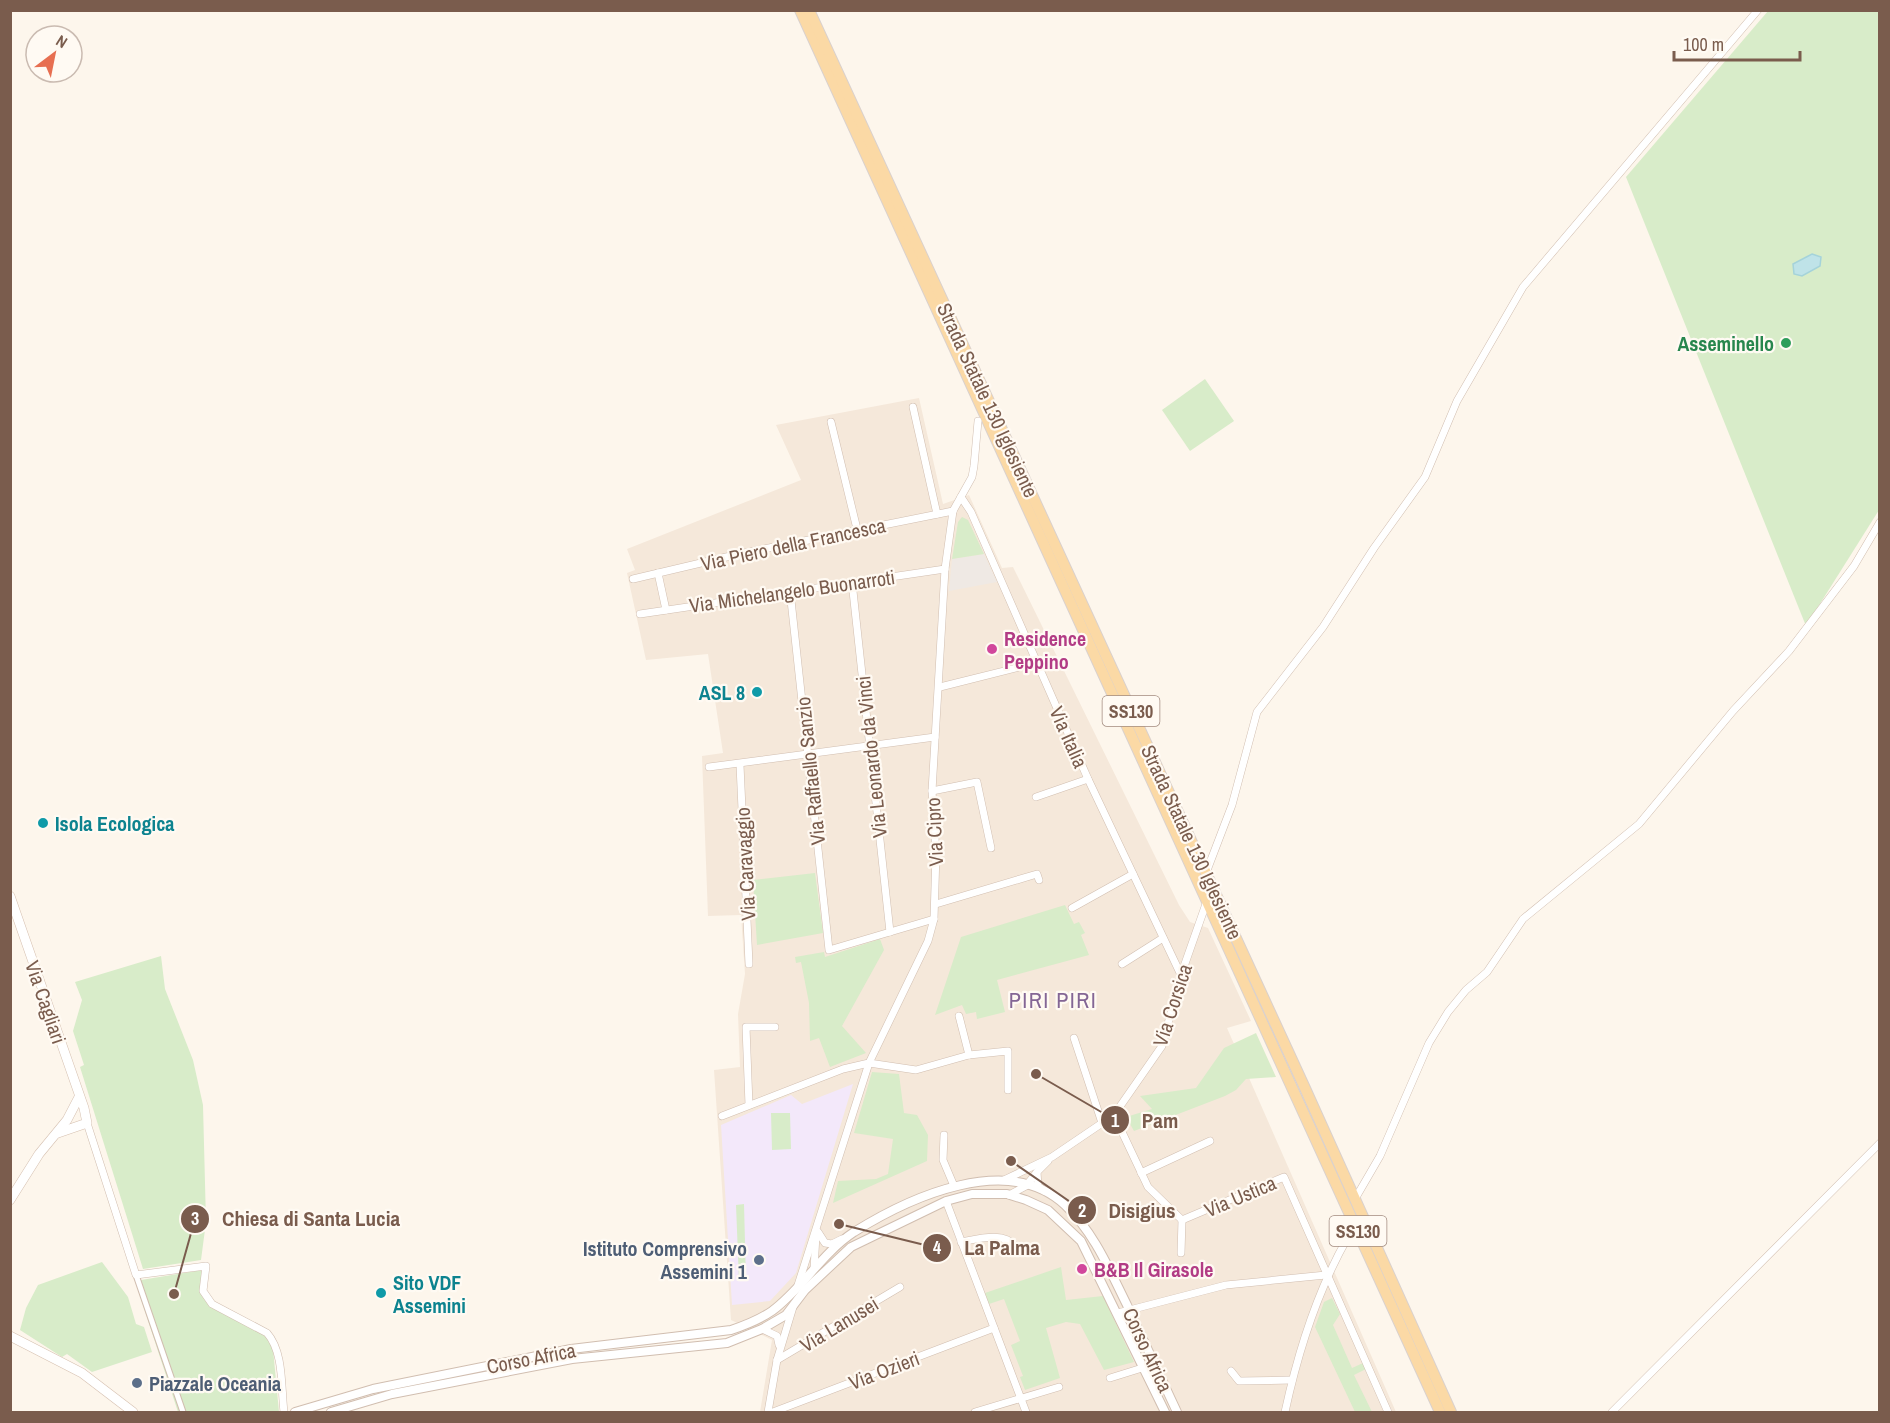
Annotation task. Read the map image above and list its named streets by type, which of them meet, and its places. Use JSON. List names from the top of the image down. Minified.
{"streets":{"main road":["Strada Statale 130 Iglesiente","SS130","Via Cagliari"],"street":["Via Piero della Francesca","Via Michelangelo Buonarroti","Via Italia","Via Leonardo da Vinci","Via Raffaello Sanzio","Via Cipro","Via Caravaggio","Via Corsica","Via Ustica","Via Lanusei","Corso Africa","Via Ozieri"]},"crossings":[["Strada Statale 130 Iglesiente","Via Corsica"],["Via Piero della Francesca","Via Cipro"],["Via Michelangelo Buonarroti","Via Leonardo da Vinci"],["Via Michelangelo Buonarroti","Via Raffaello Sanzio"],["Via Michelangelo Buonarroti","Via Cipro"],["Via Italia","Via Cipro"],["Via Italia","Via Corsica"],["Via Leonardo da Vinci","Via Raffaello Sanzio"],["Via Cipro","Via Lanusei"],["Via Cipro","Corso Africa"],["Via Corsica","Via Ustica"],["Via Corsica","Corso Africa"]],"districts":["PIRI PIRI"],"places":["Asseminello","Residence Peppino","ASL 8","Isola Ecologica","Pam","Disigius","La Palma","Istituto Comprensivo Assemini 1","B&B Il Girasole","Sito VDF Assemini","Chiesa di Santa Lucia","Piazzale Oceania"],"scale_bar":"100 m","north":"top right"}
